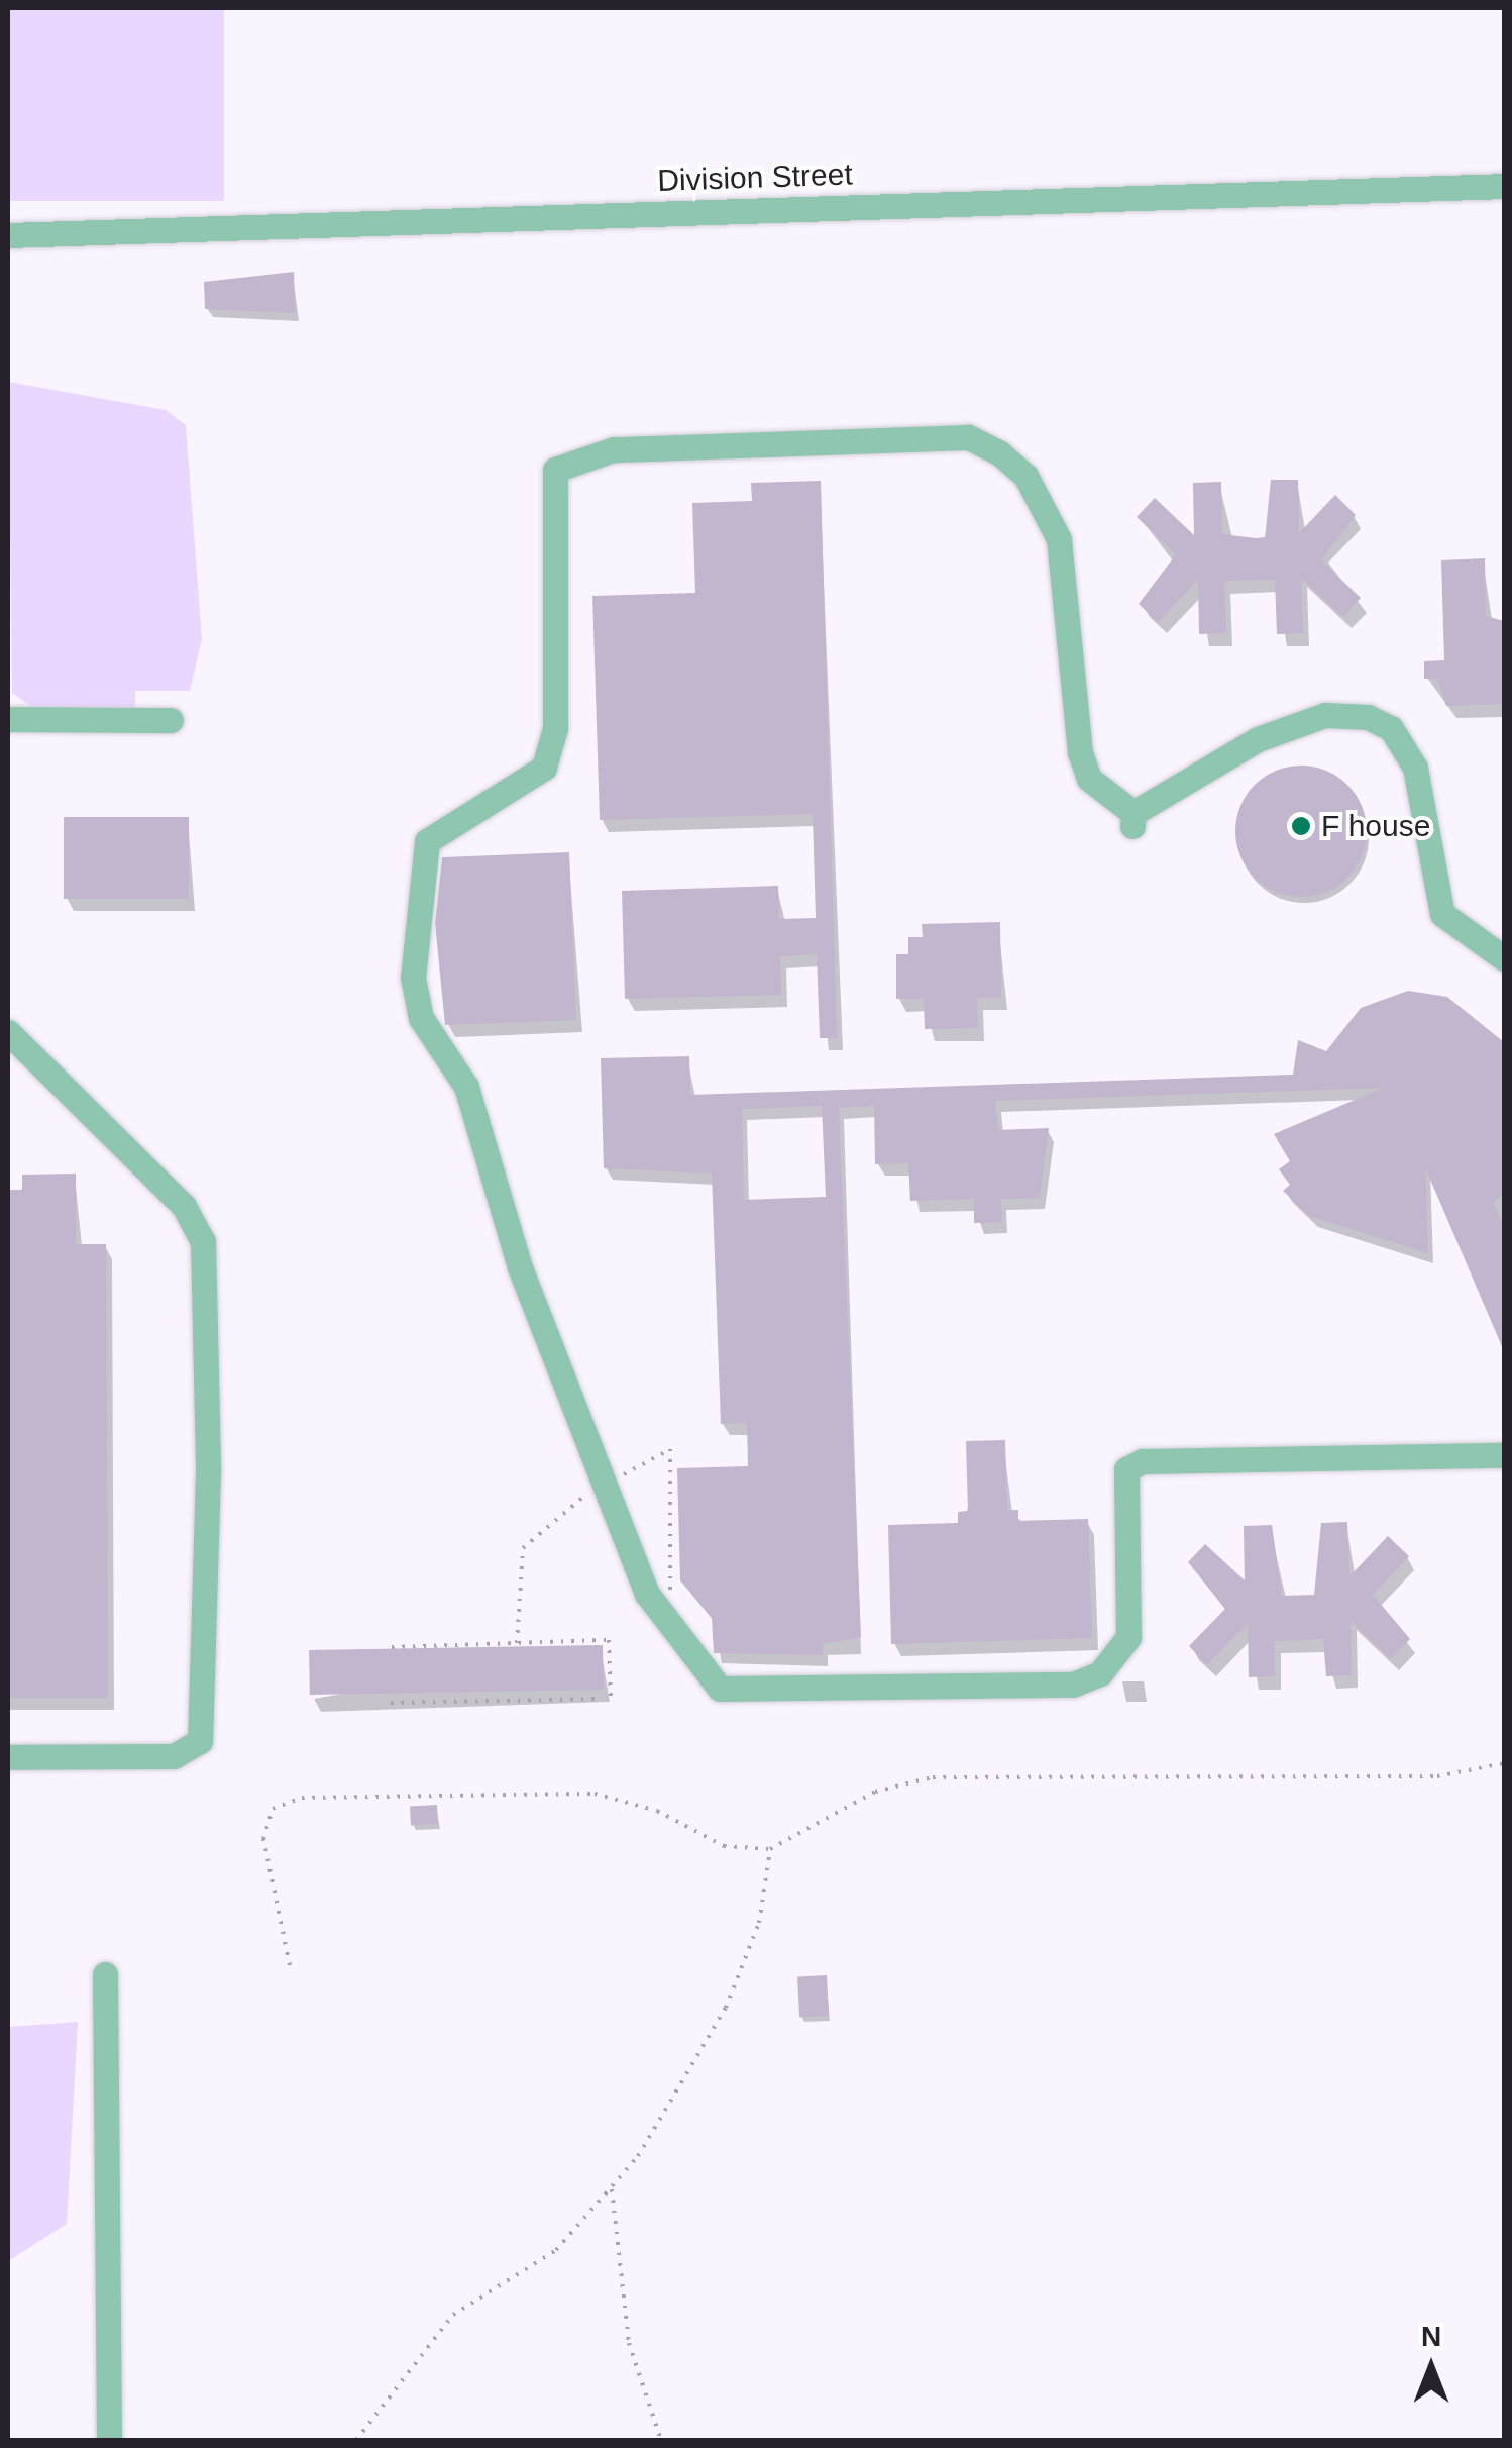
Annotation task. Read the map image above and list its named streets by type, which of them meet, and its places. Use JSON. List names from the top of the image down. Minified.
{"streets":{"street":["Division Street"]},"places":["F house"],"north":"top"}
